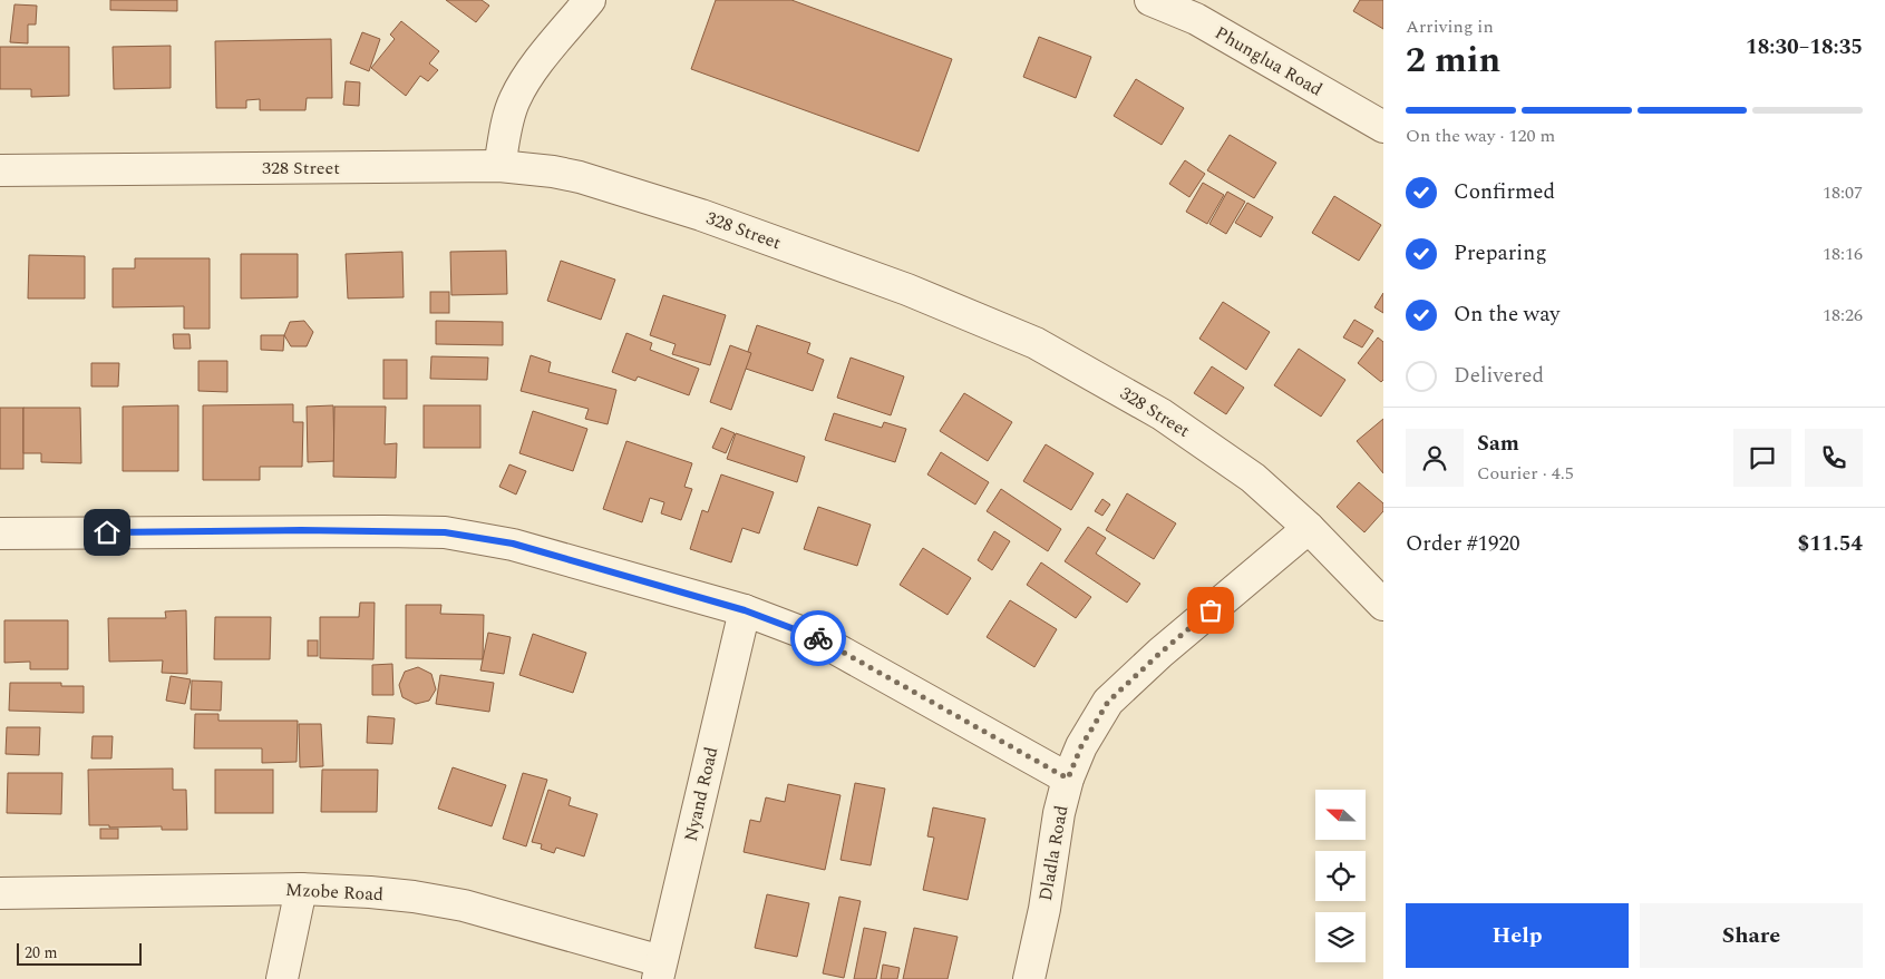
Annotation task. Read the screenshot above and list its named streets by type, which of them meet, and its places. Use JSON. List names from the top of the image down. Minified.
{"streets":{"street":["Phunglua Road","328 Street","Nyand Road","Dladla Road","Mzobe Road"]},"crossings":[["328 Street","Dladla Road"],["Nyand Road","Mzobe Road"]],"scale_bar":"20 m","north":"left","page":{"heading":["2 min","Arriving in","18:30–18:35"],"panel":["Sam","Courier · 4.5","Order #1920","$11.54"],"bar":"On the way · 120 m","list":[["Confirmed","18:07"],["Preparing","18:16"],["On the way","18:26"],"Delivered"],"buttons":["Help","Share"],"scale":"20 m"}}
